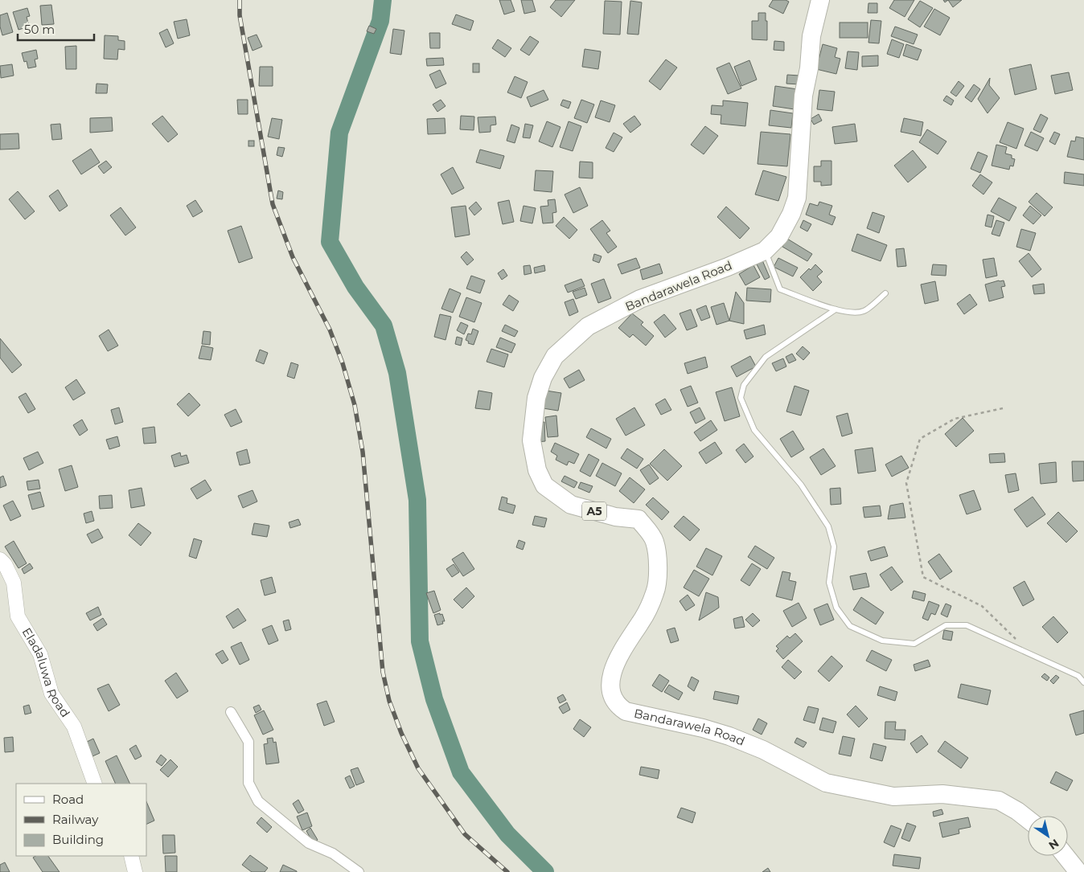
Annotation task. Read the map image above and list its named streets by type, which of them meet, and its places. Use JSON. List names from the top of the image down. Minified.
{"streets":{"highway":["Bandarawela Road","A5"],"street":["Eladaluwa Road"]},"legend":["Road","Railway","Building"],"scale_bar":"50 m","north":"bottom right"}
